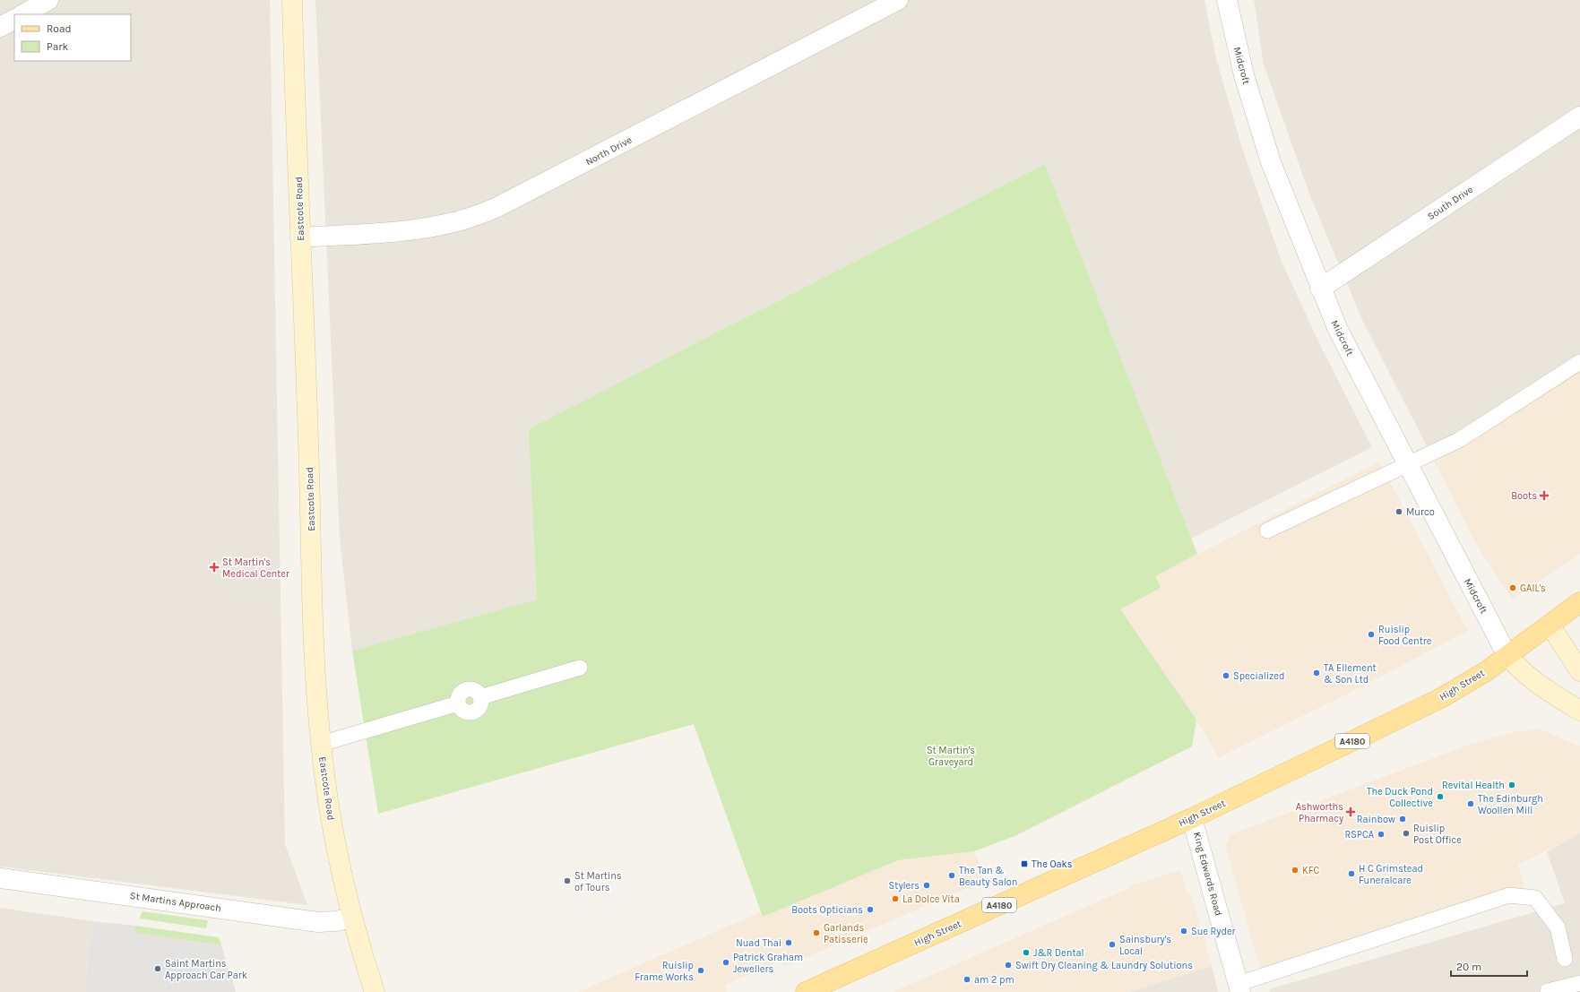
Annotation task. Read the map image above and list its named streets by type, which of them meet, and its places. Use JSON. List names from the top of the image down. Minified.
{"streets":{"main road":["Eastcote Road","High Street","A4180"],"street":["Midcroft","North Drive","South Drive","King Edwards Road","St Martins Approach"]},"crossings":[["Midcroft","South Drive"],["Midcroft","High Street"],["North Drive","Eastcote Road"],["Eastcote Road","St Martins Approach"],["High Street","King Edwards Road"]],"parks":["St Martin's Graveyard"],"places":{"health":["Boots","St Martin's Medical Center","Ashworths Pharmacy"],"other":["Murco","GAIL's","Ruislip Food Centre","TA Ellement & Son Ltd","Specialized","Revital Health","The Duck Pond Collective","The Edinburgh Woollen Mill","Rainbow","Ruislip Post Office","RSPCA","KFC","H C Grimstead Funeralcare","The Tan & Beauty Salon","St Martins of Tours","Stylers","La Dolce Vita","Boots Opticians","Sue Ryder","Garlands Patisserie","Nuad Thai","Sainsbury's Local","J&R Dental","Patrick Graham Jewellers","Swift Dry Cleaning & Laundry Solutions","Saint Martins Approach Car Park","Ruislip Frame Works","am 2 pm"],"transit":["The Oaks"]},"legend":["Road","Park"],"scale_bar":"20 m"}
